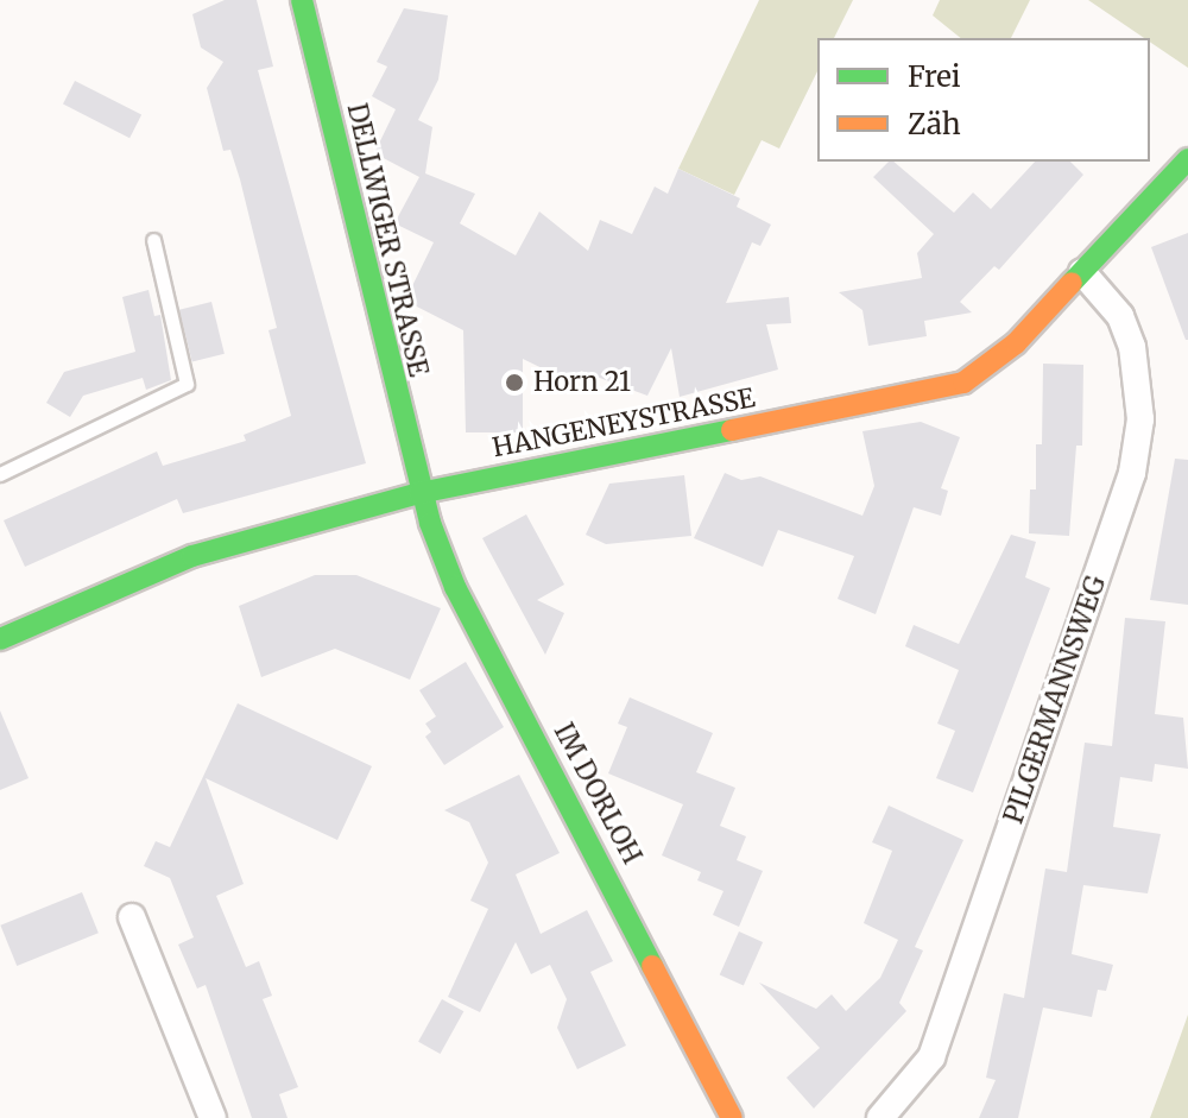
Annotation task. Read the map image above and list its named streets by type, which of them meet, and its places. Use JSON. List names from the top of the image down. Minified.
{"streets":{"street":["DELLWIGER STRASSE","HANGENEYSTRASSE","PILGERMANNSWEG","IM DORLOH"]},"crossings":[["DELLWIGER STRASSE","HANGENEYSTRASSE"],["DELLWIGER STRASSE","IM DORLOH"],["HANGENEYSTRASSE","PILGERMANNSWEG"],["HANGENEYSTRASSE","IM DORLOH"]],"places":["Horn 21"],"legend":["Frei","Zäh"]}
